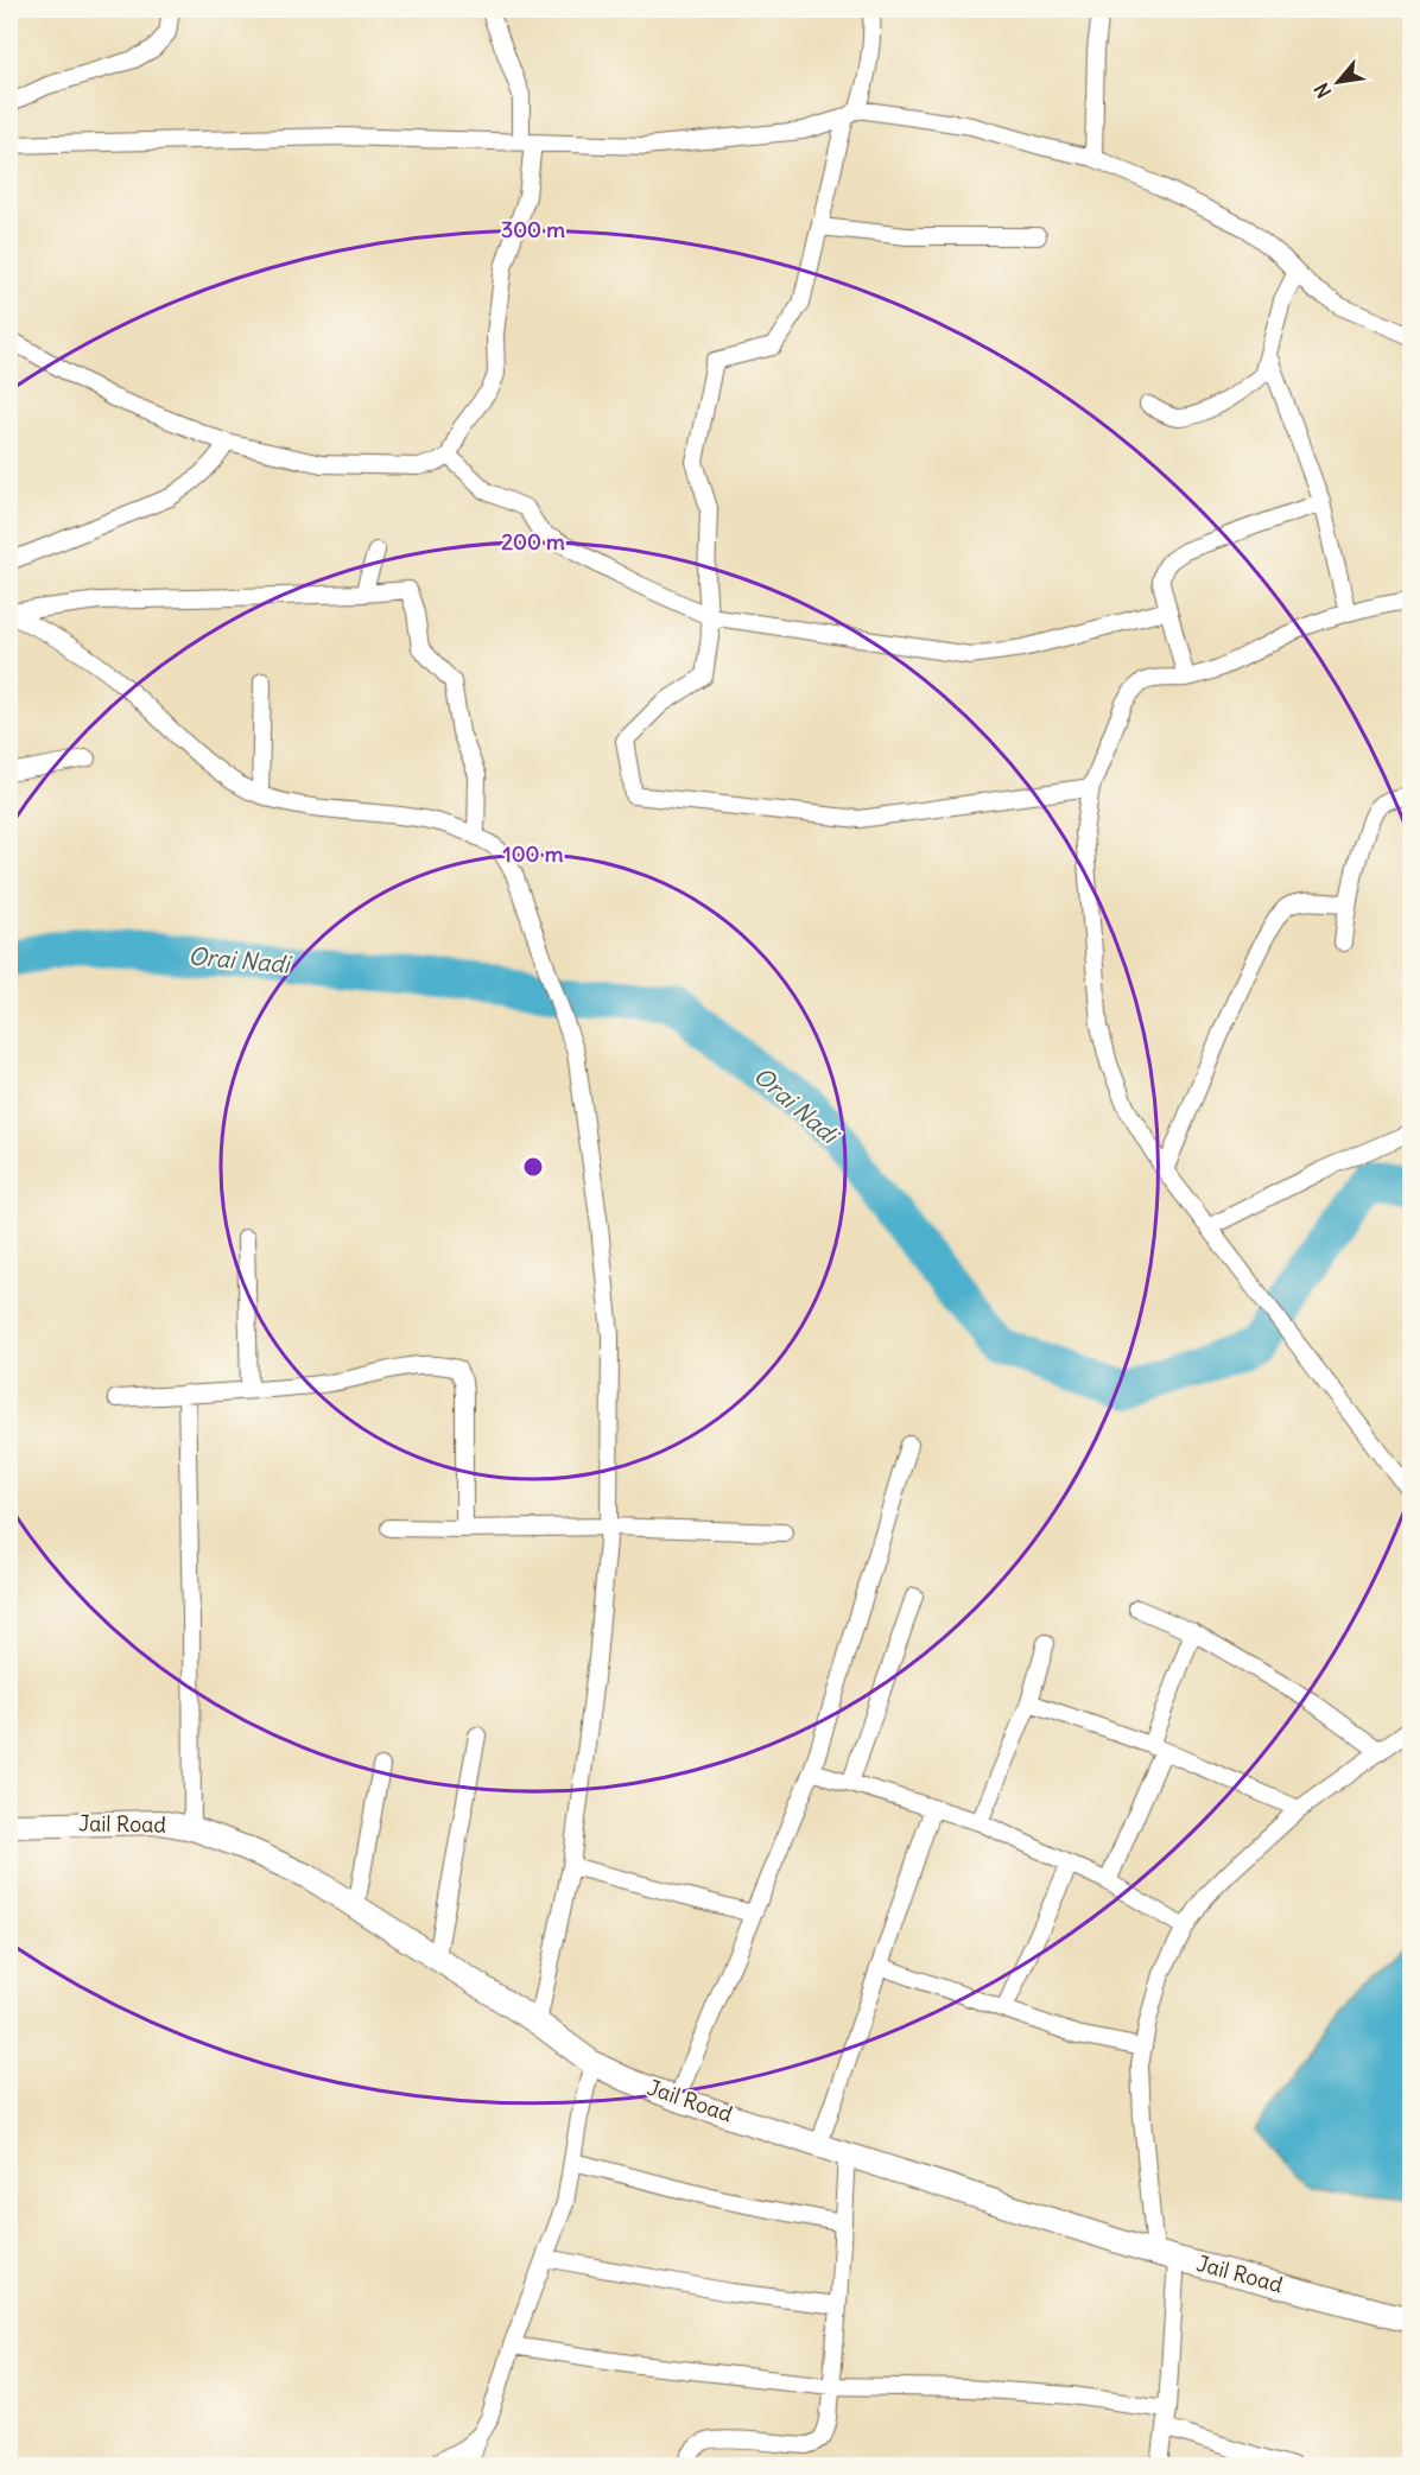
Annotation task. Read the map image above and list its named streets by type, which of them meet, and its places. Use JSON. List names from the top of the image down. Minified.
{"streets":{"street":["Jail Road"]},"water":["Orai Nadi"],"north":"bottom left","rings":["300 m","200 m","100 m"]}
